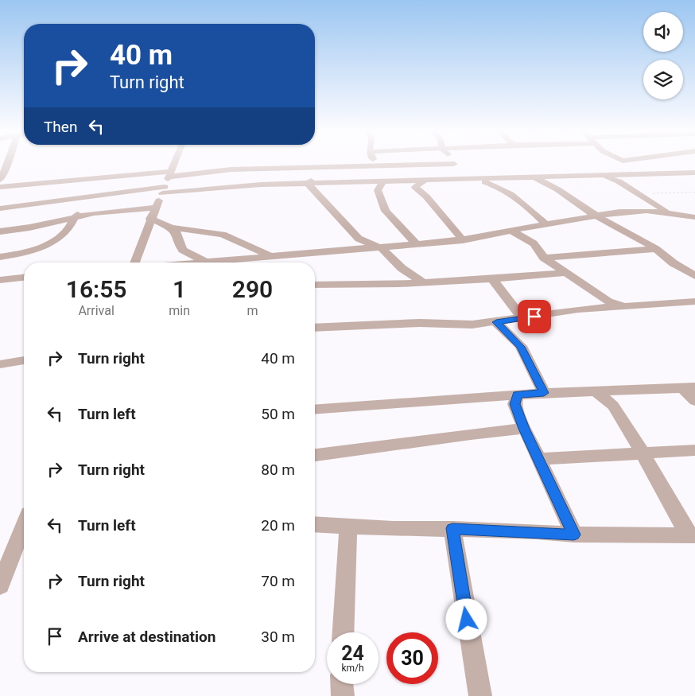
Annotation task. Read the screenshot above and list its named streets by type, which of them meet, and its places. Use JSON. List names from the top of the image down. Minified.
{"page":{"turn":["40 m","Turn right"],"then":"Then","eta":["16:55","Arrival","1","min","290","m"],"list":[{"name":"Turn right","value":"40 m"},{"name":"Turn left","value":"50 m"},{"name":"Turn right","value":"80 m"},{"name":"Turn left","value":"20 m"},{"name":"Turn right","value":"70 m"},{"name":"Arrive at destination","value":"30 m"}],"speed":"24 km/h","limit":"30"}}
